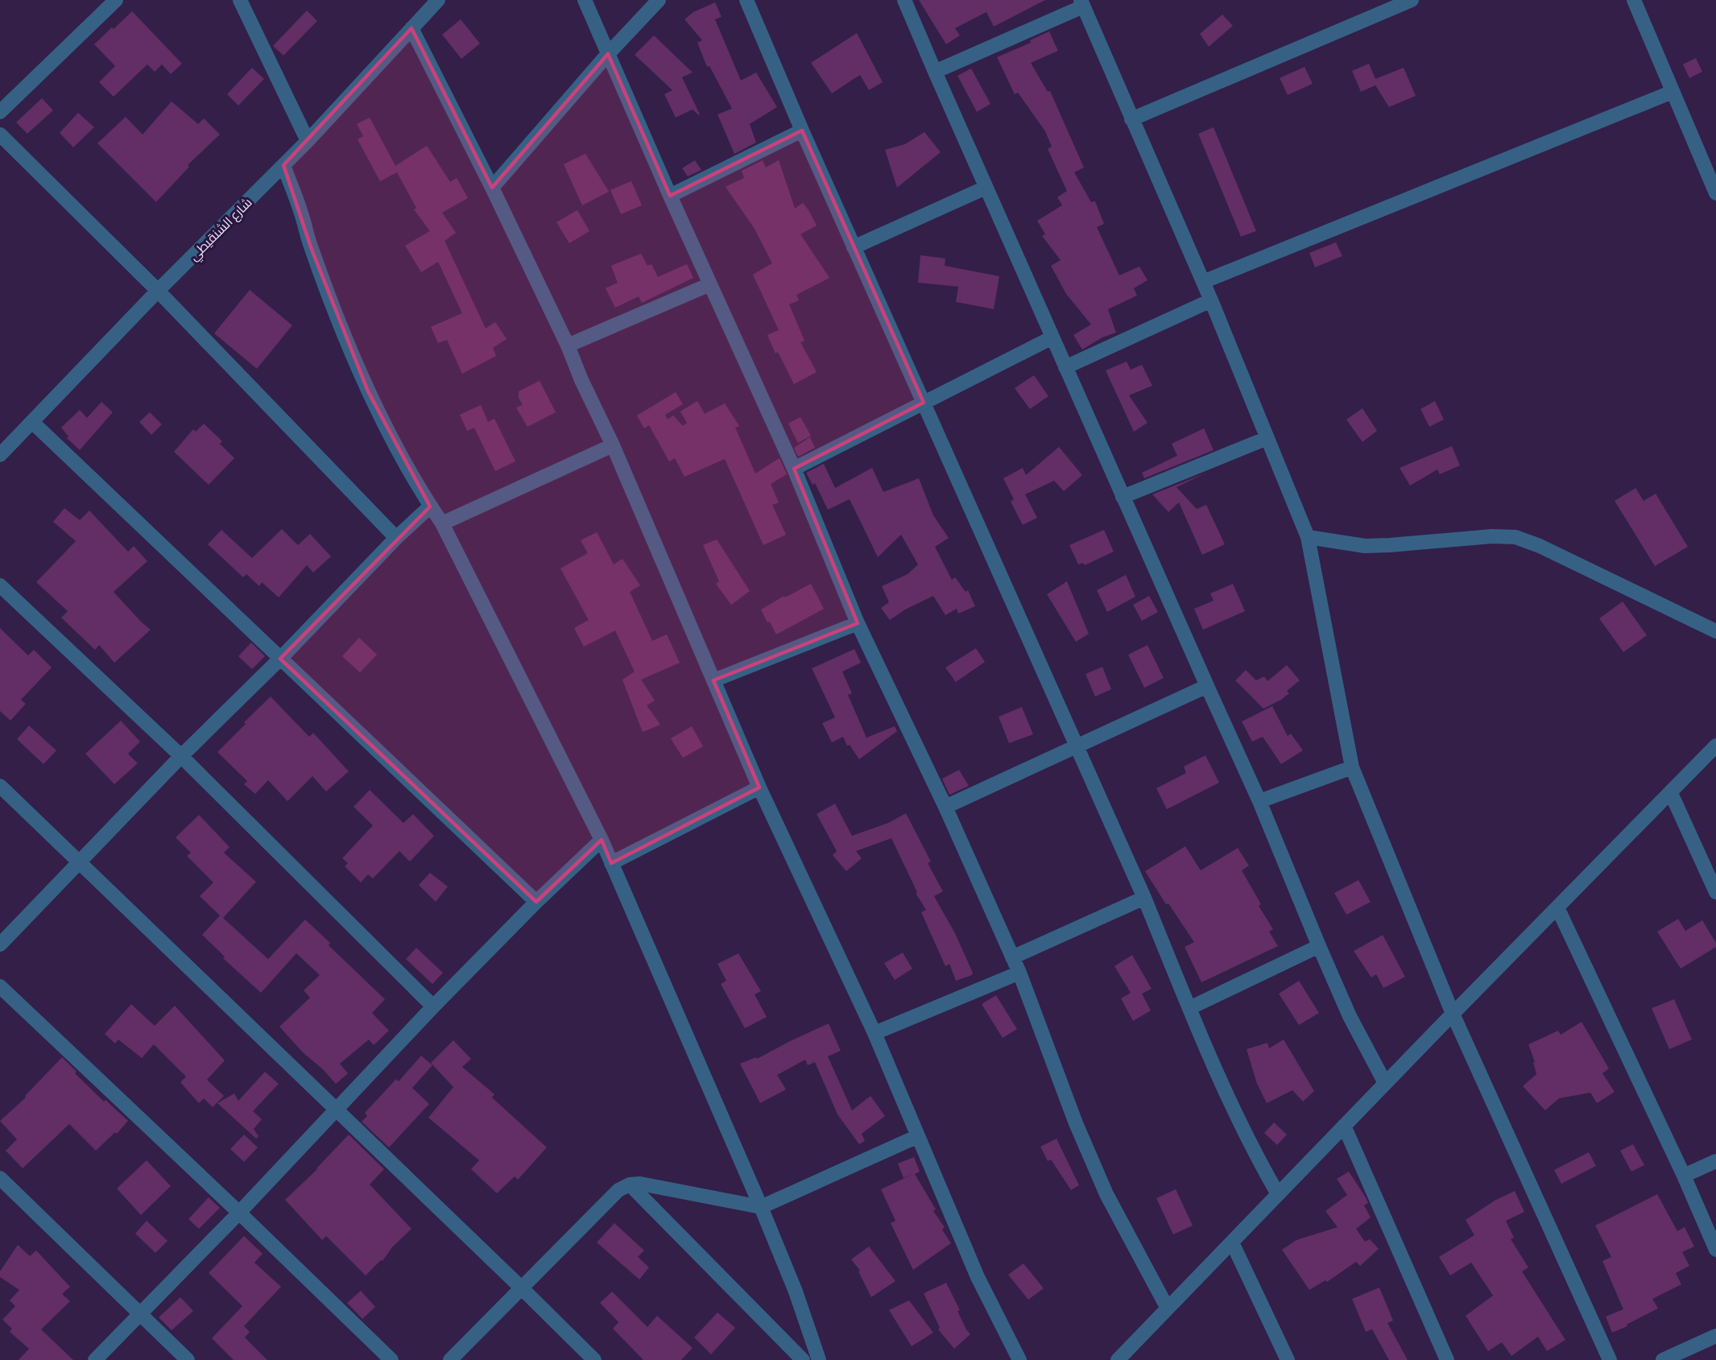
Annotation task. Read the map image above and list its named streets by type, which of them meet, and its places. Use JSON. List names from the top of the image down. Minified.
{"streets":{"street":["شارع الشنقيطي"]}}
